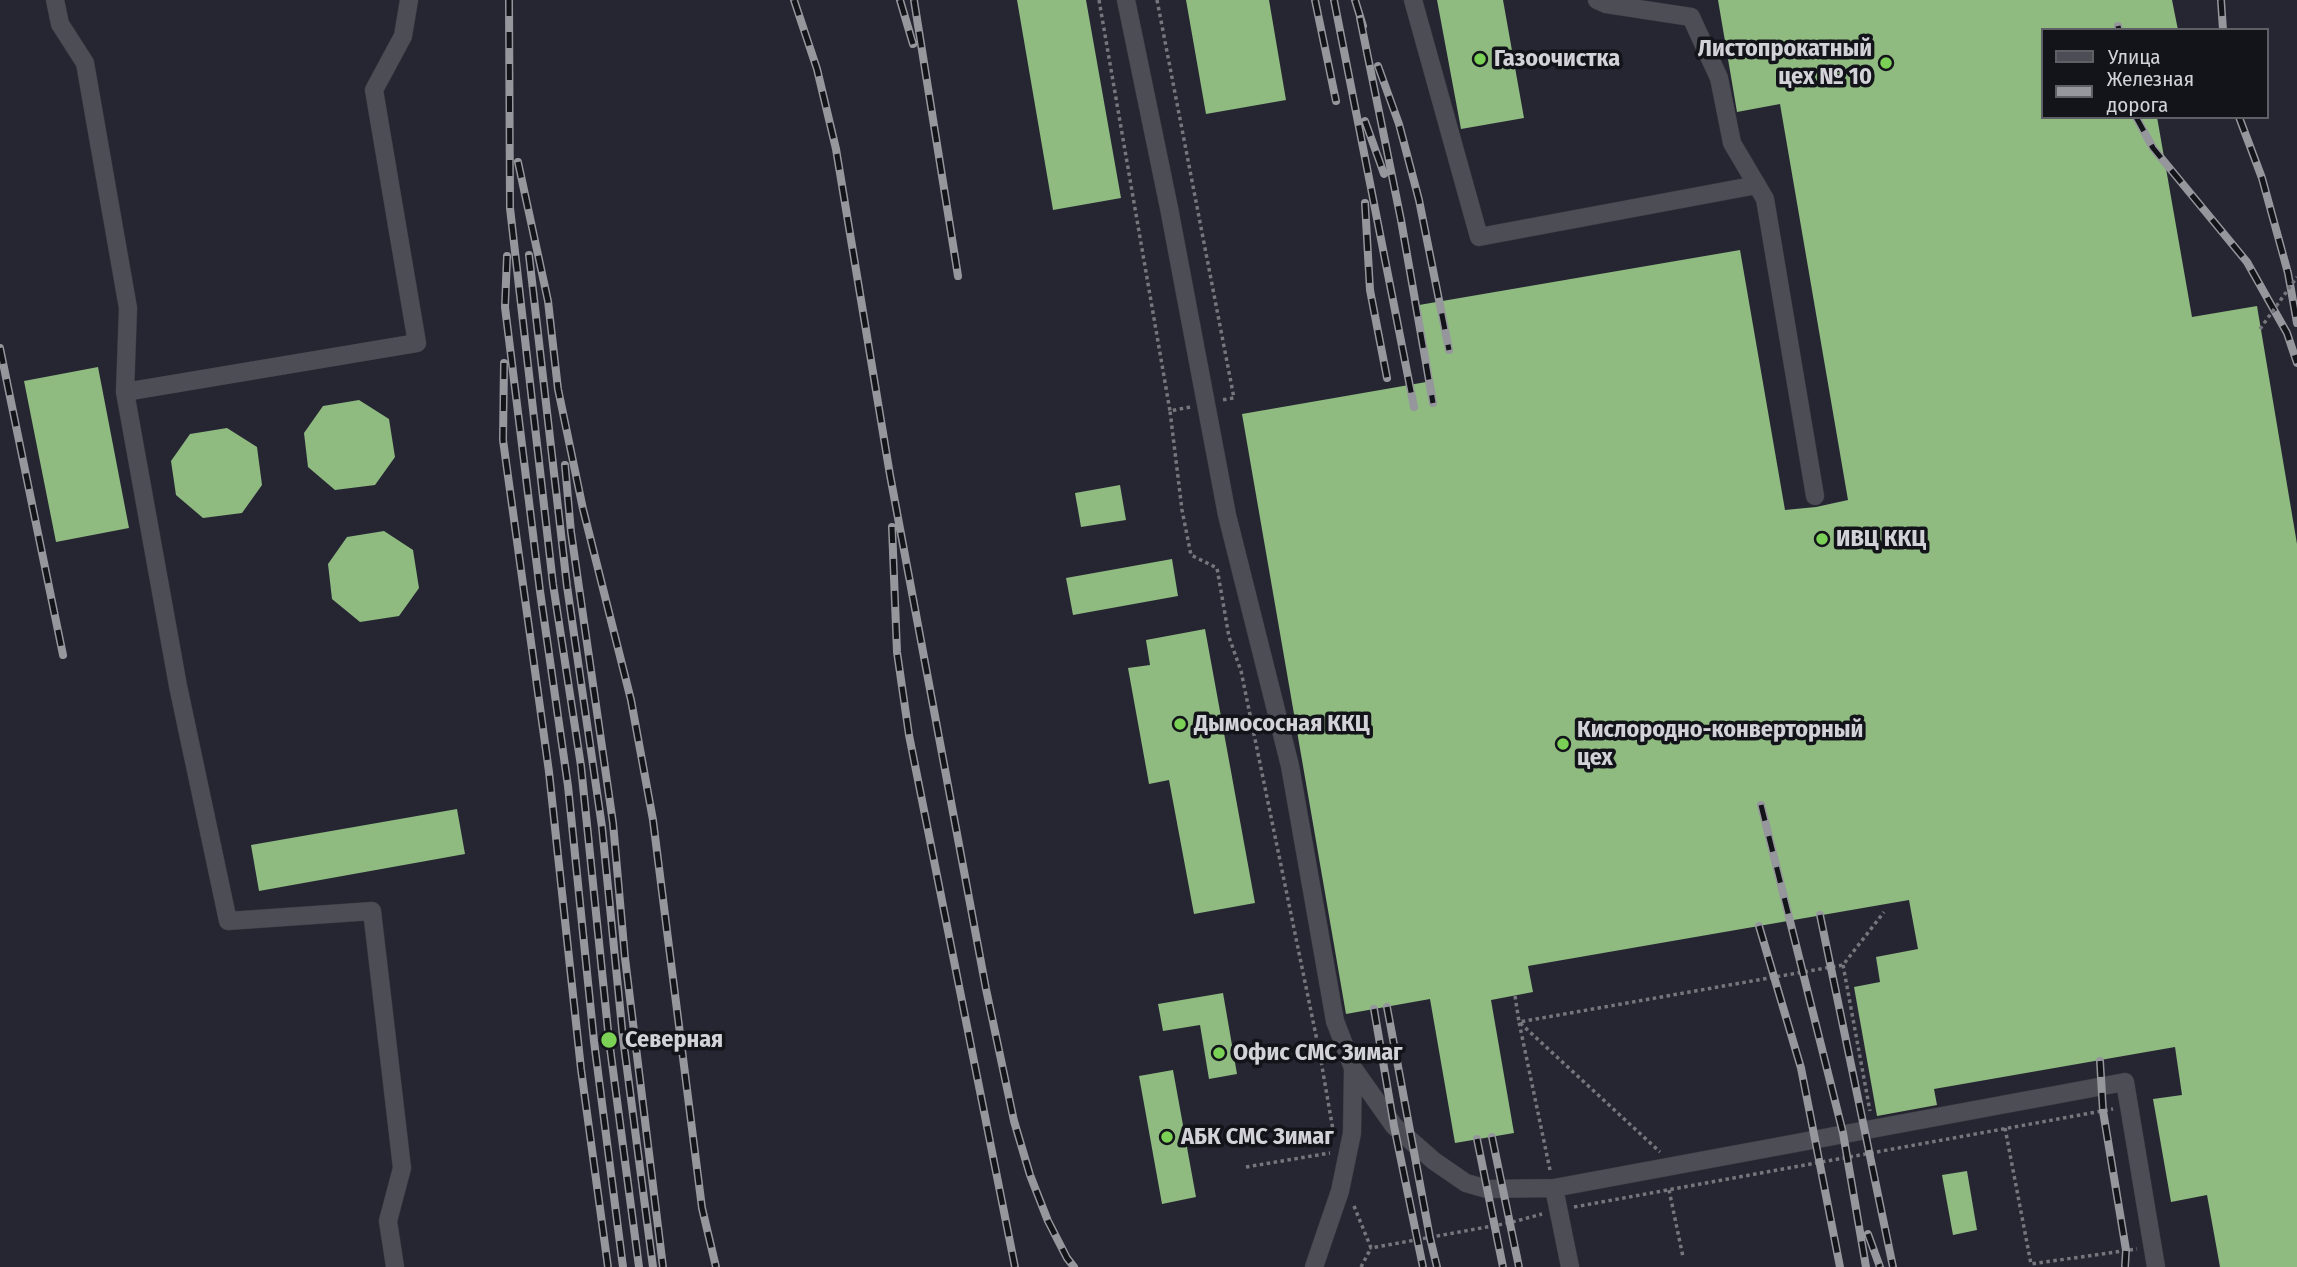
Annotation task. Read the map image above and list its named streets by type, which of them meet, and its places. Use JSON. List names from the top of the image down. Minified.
{"places":["Газоочистка","Листопрокатный цех № 10","ИВЦ ККЦ","Дымососная ККЦ","Кислородно-конверторный цех","Северная","Офис СМС Зимаг","АБК СМС Зимаг"],"legend":["Улица","Железная дорога"]}
